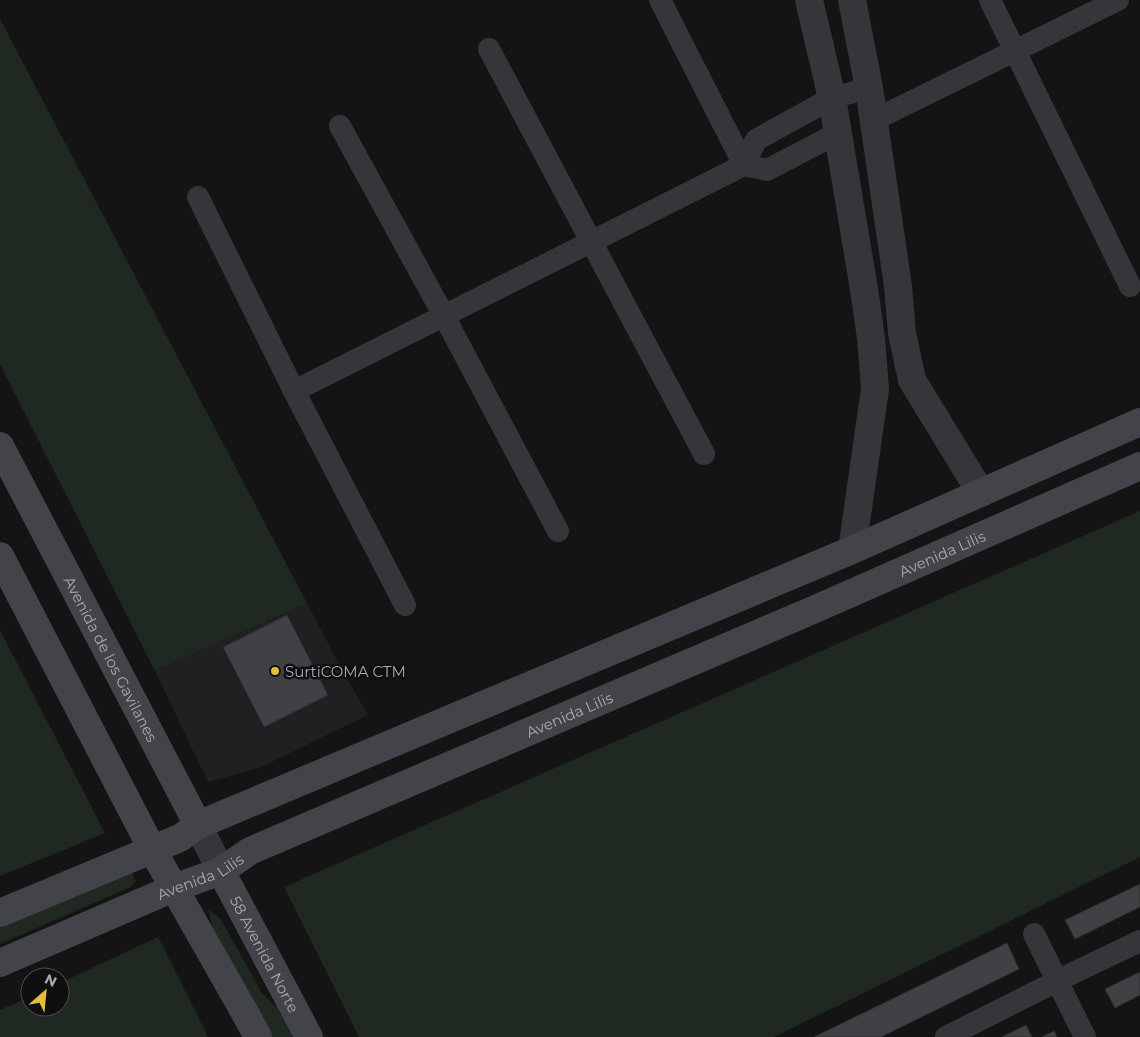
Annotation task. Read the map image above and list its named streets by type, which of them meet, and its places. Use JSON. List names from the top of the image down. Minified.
{"streets":{"main road":["Avenida Lilis","Avenida de los Gavilanes","58 Avenida Norte"]},"crossings":[["Avenida Lilis","Avenida de los Gavilanes"],["Avenida Lilis","58 Avenida Norte"],["Avenida de los Gavilanes","58 Avenida Norte"]],"places":["SurtiCOMA CTM"],"north":"top right"}
